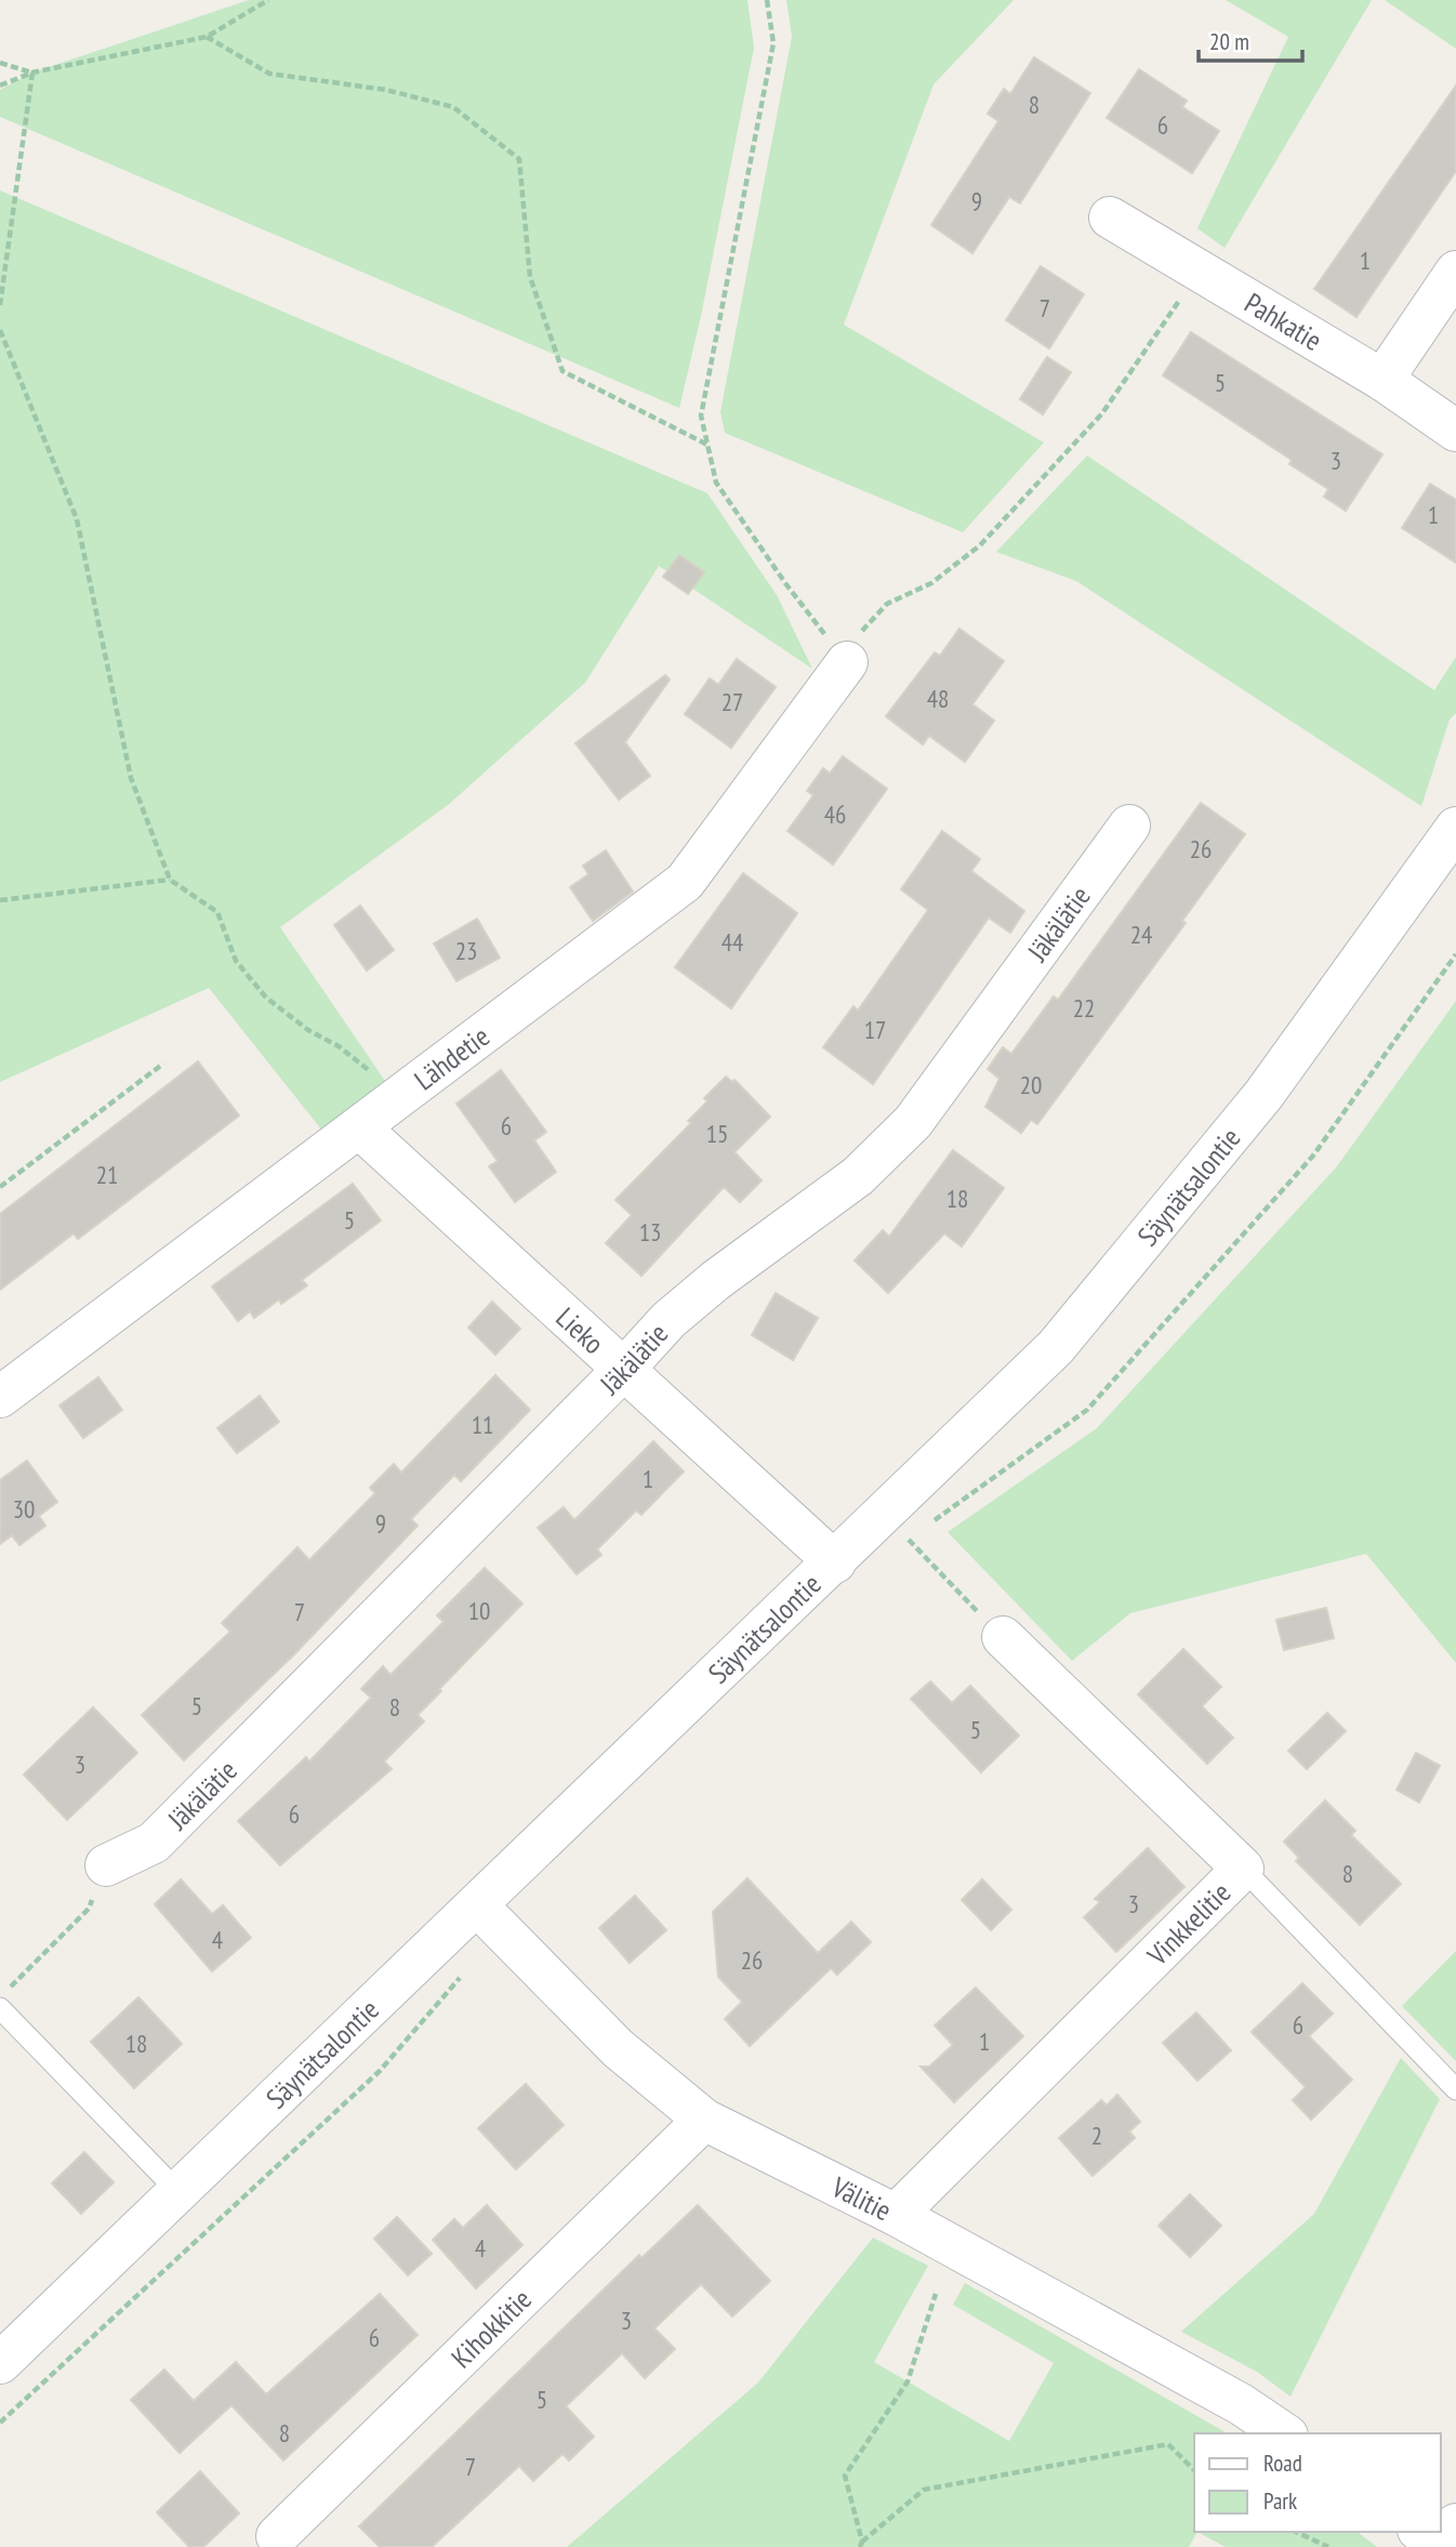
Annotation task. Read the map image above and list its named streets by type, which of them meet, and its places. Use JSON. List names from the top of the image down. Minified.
{"streets":{"street":["Pahkatie","Jäkälätie","Lähdetie","Säynätsalontie","Lieko","Vinkkelitie","Välitie","Kihokkitie"]},"crossings":[["Jäkälätie","Lieko"],["Lähdetie","Lieko"],["Säynätsalontie","Lieko"],["Säynätsalontie","Välitie"],["Vinkkelitie","Välitie"],["Välitie","Kihokkitie"]],"house_numbers":["8","6","9","1","7","5","3","1","48","27","46","26","24","44","23","22","17","20","6","15","21","18","5","13","11","1","30","9","10","7","5","8","5","3","6","8","3","4","26","6","1","18","2","4","3","6","5","8","7"],"legend":["Road","Park"],"scale_bar":"20 m"}
